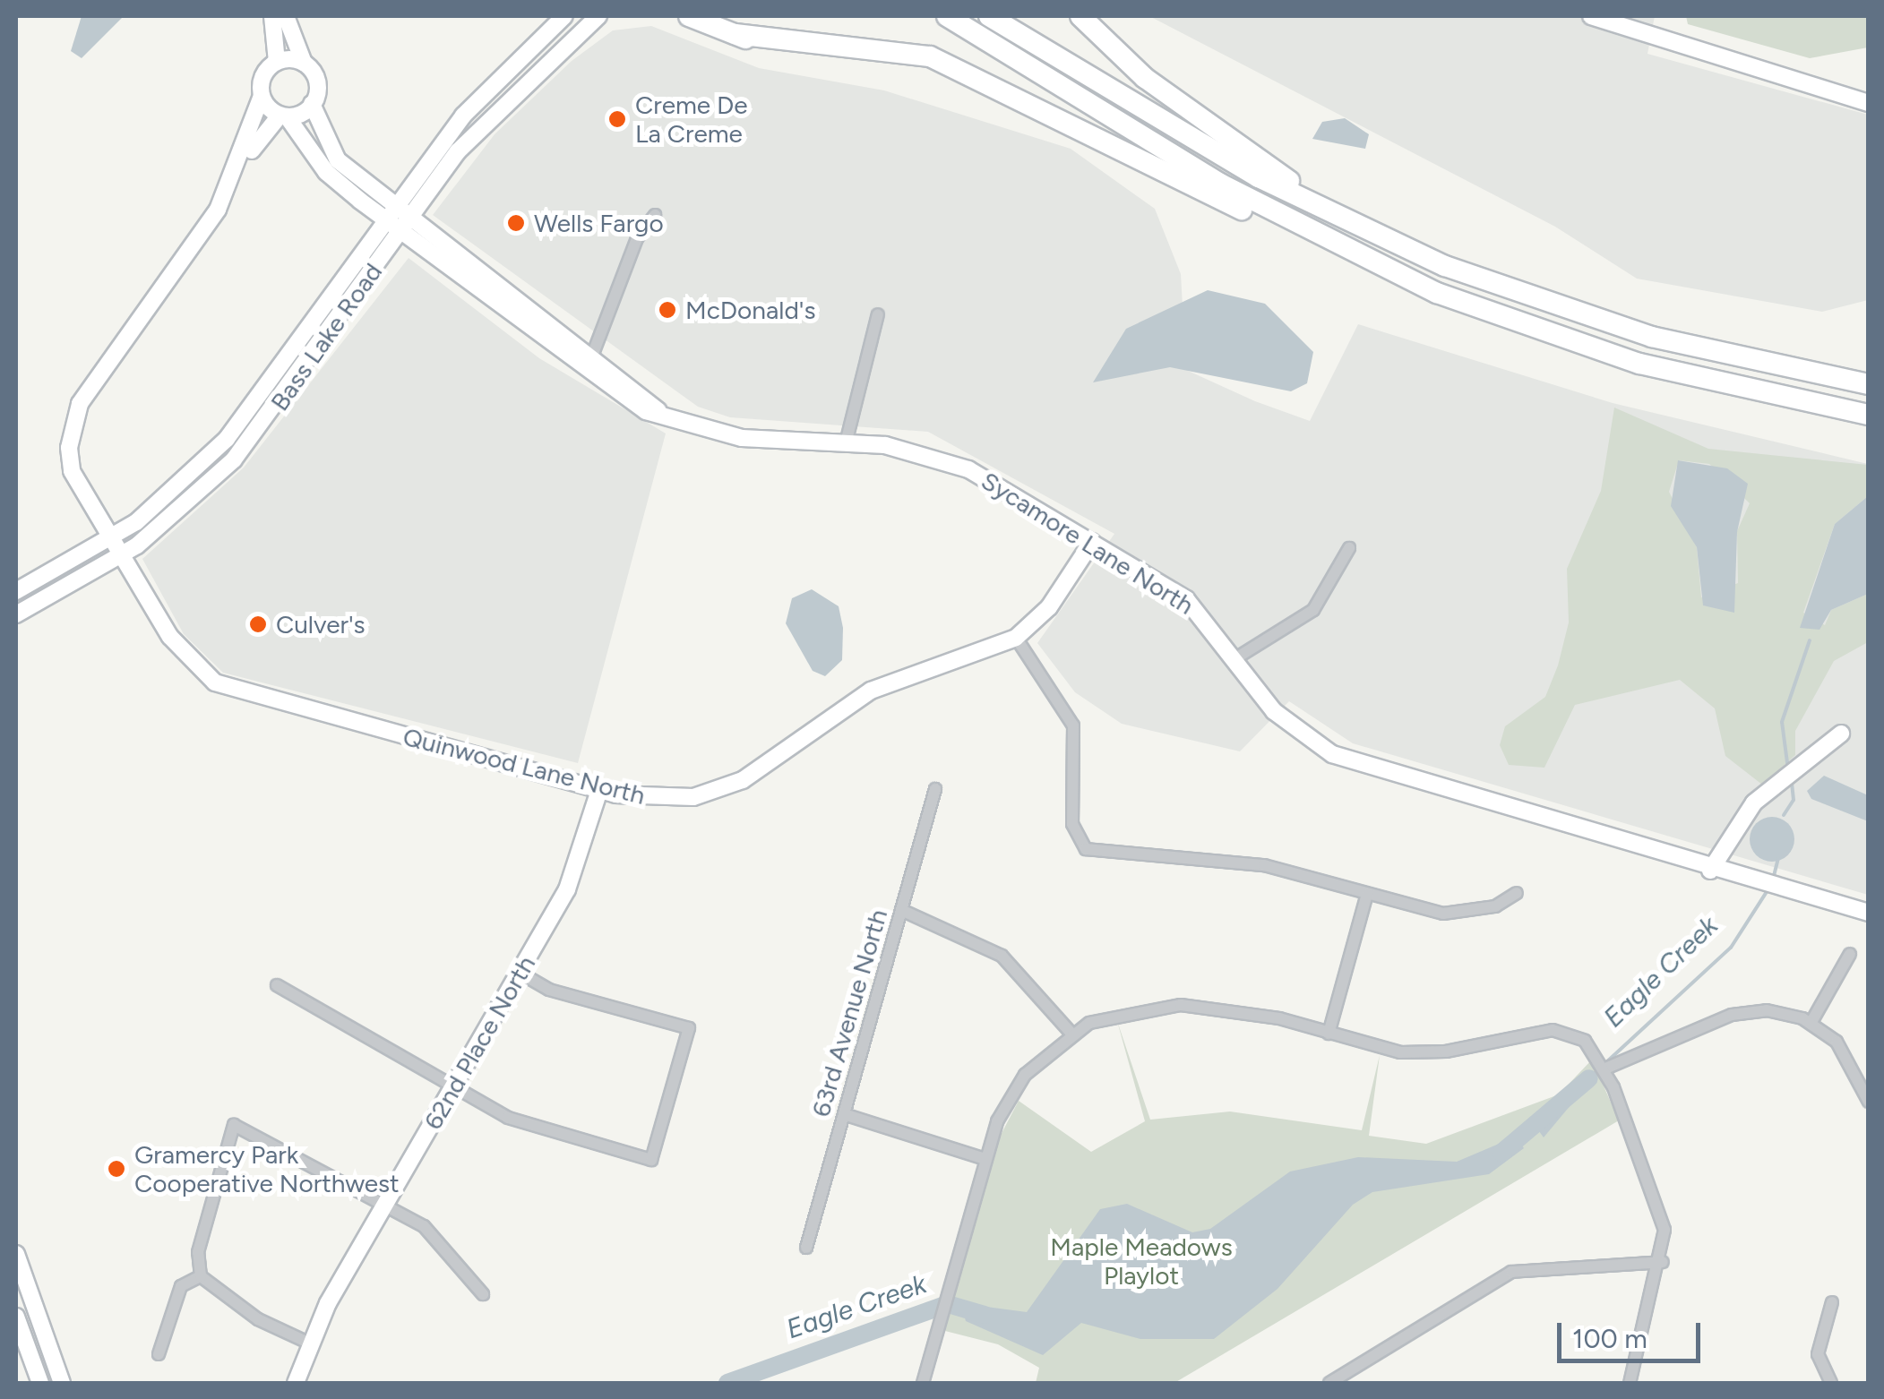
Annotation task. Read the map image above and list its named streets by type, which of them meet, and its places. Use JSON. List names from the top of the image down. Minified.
{"streets":{"street":["Bass Lake Road","Sycamore Lane North","Quinwood Lane North","63rd Avenue North","62nd Place North"]},"crossings":[["Bass Lake Road","Sycamore Lane North"],["Bass Lake Road","Quinwood Lane North"],["Sycamore Lane North","Quinwood Lane North"],["Quinwood Lane North","62nd Place North"]],"water":["Eagle Creek"],"parks":["Maple Meadows Playlot"],"places":["Creme De La Creme","Wells Fargo","McDonald's","Culver's","Gramercy Park Cooperative Northwest"],"scale_bar":"100 m"}
